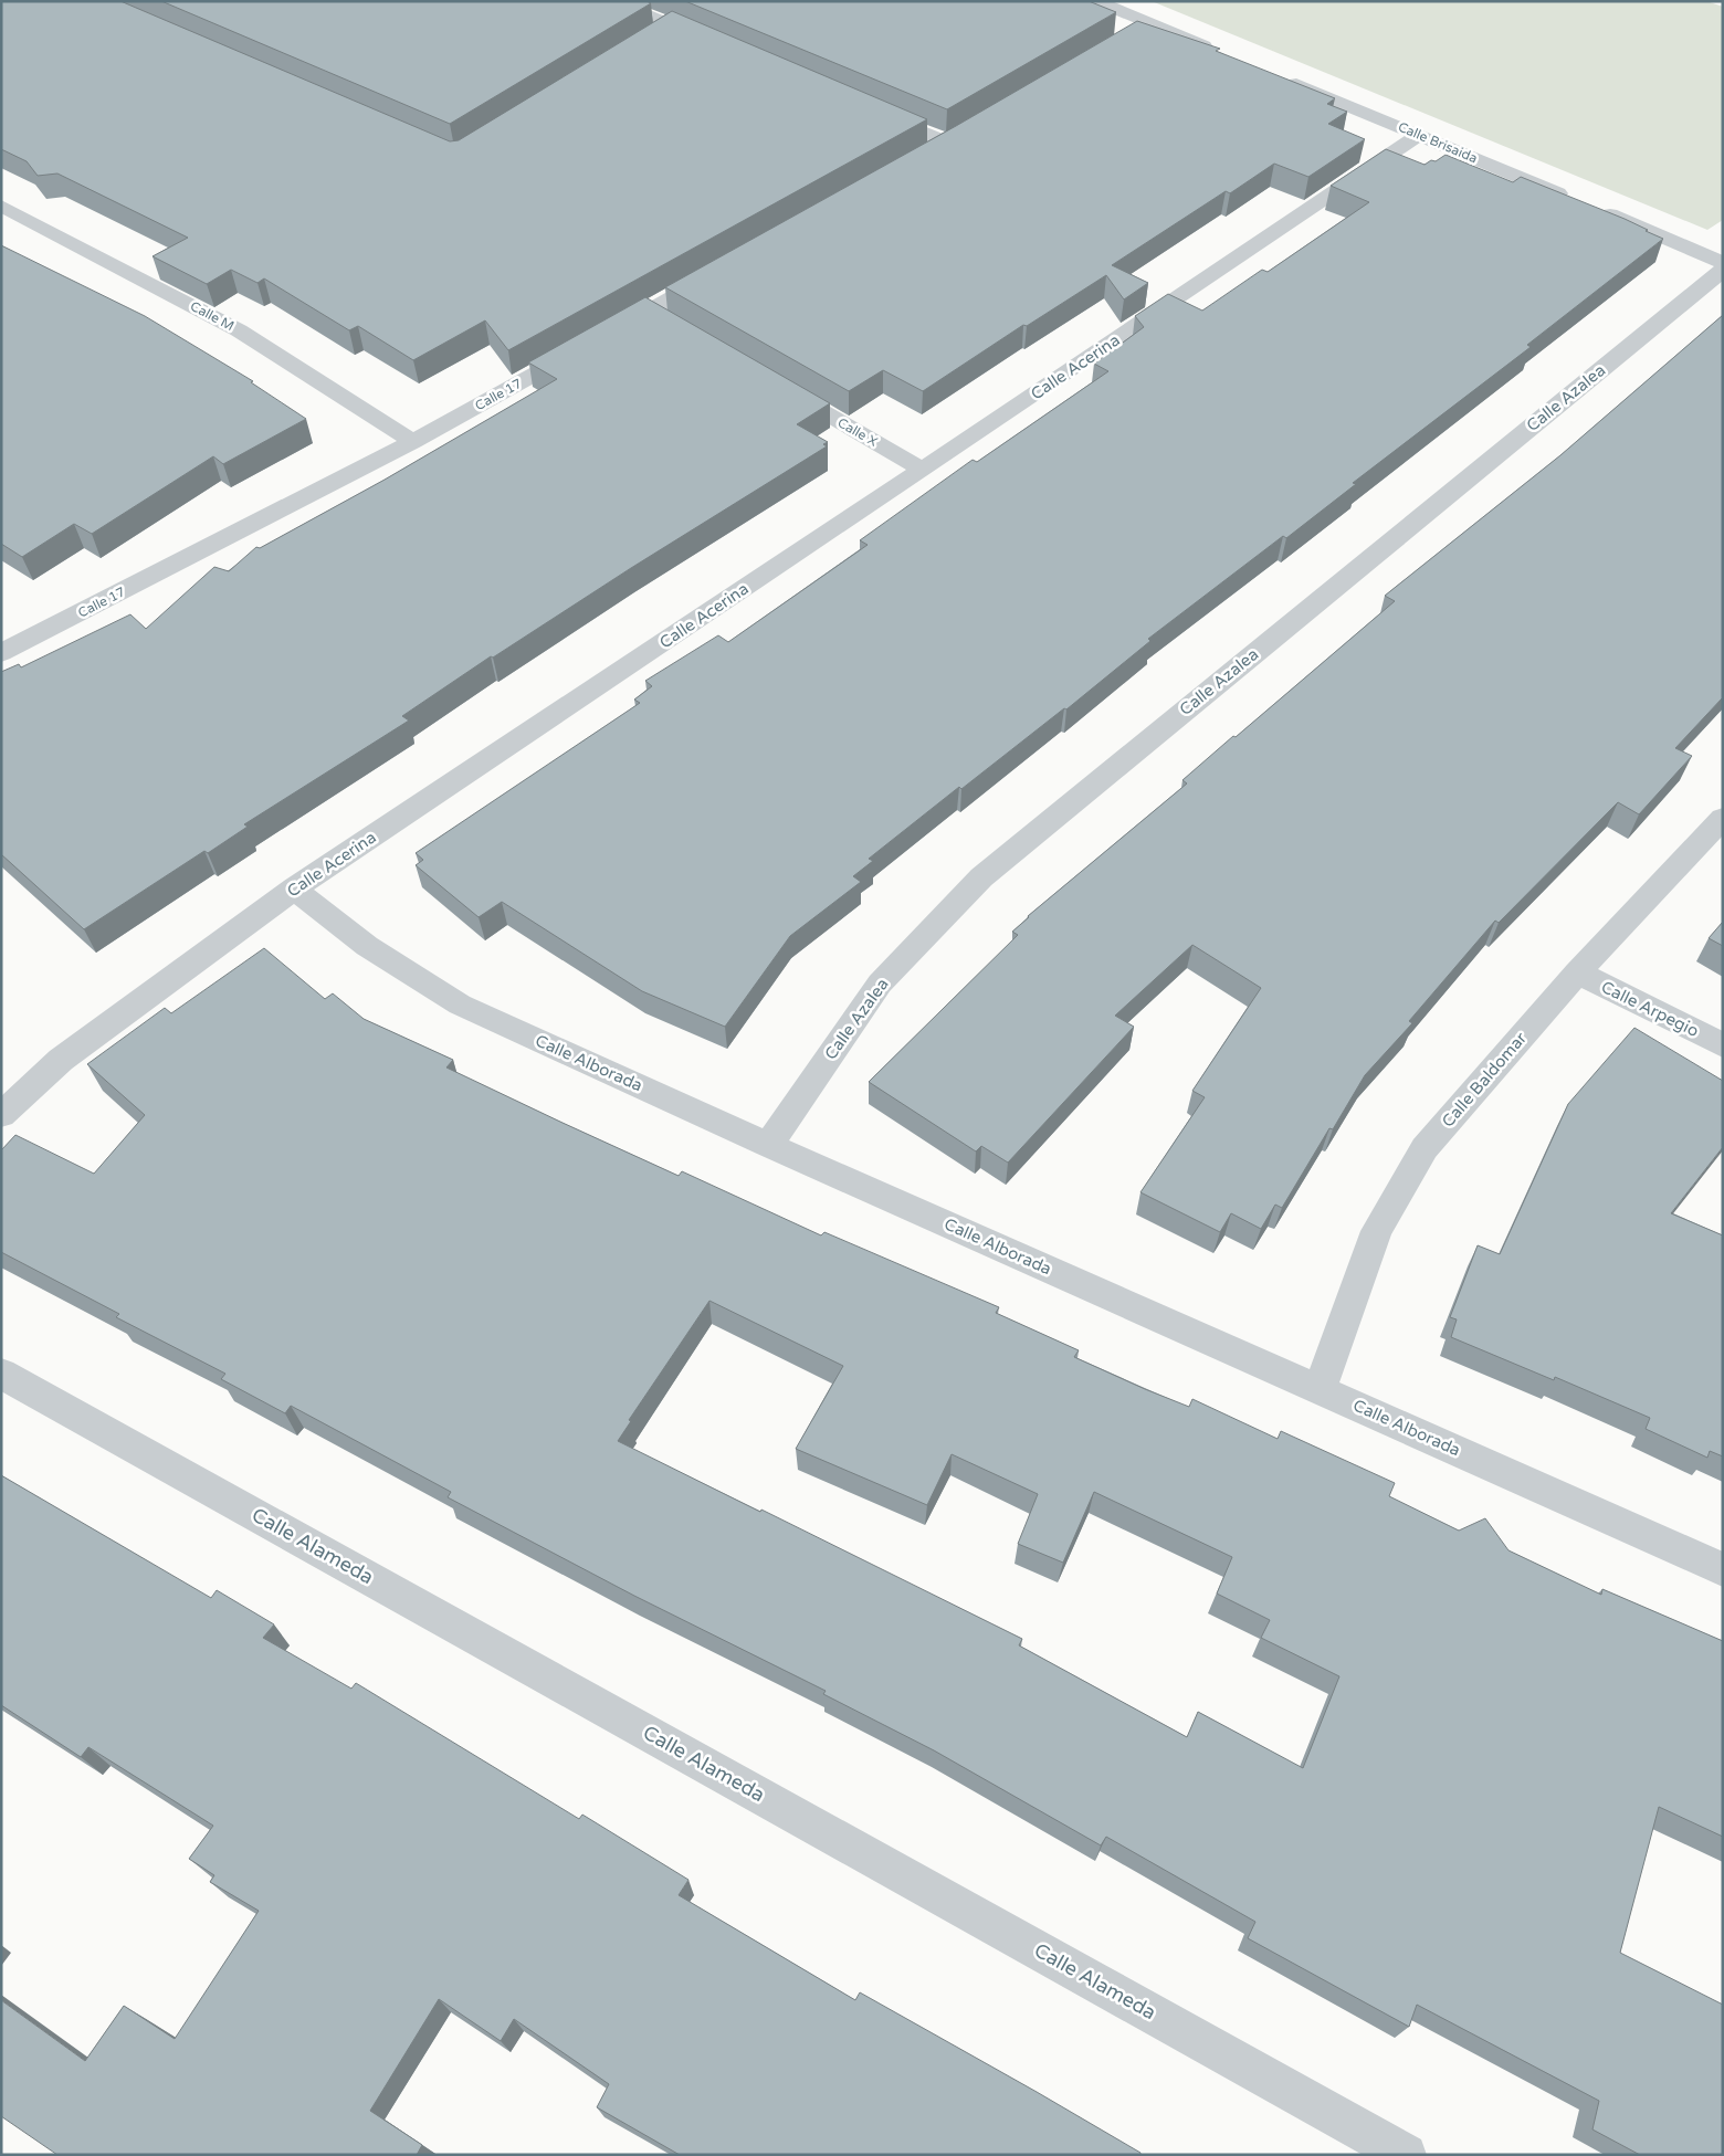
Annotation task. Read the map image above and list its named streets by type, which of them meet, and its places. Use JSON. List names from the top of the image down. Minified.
{"streets":{"street":["Calle Brisaida","Calle M","Calle Acerina","Calle 17","Calle Azalea","Calle X","Calle Arpegio","Calle Alborada","Calle Baldomar","Calle Alameda"]},"crossings":[["Calle Brisaida","Calle Acerina"],["Calle M","Calle 17"],["Calle Acerina","Calle X"],["Calle Acerina","Calle Alborada"],["Calle Azalea","Calle Alborada"],["Calle Arpegio","Calle Baldomar"],["Calle Alborada","Calle Baldomar"]]}
